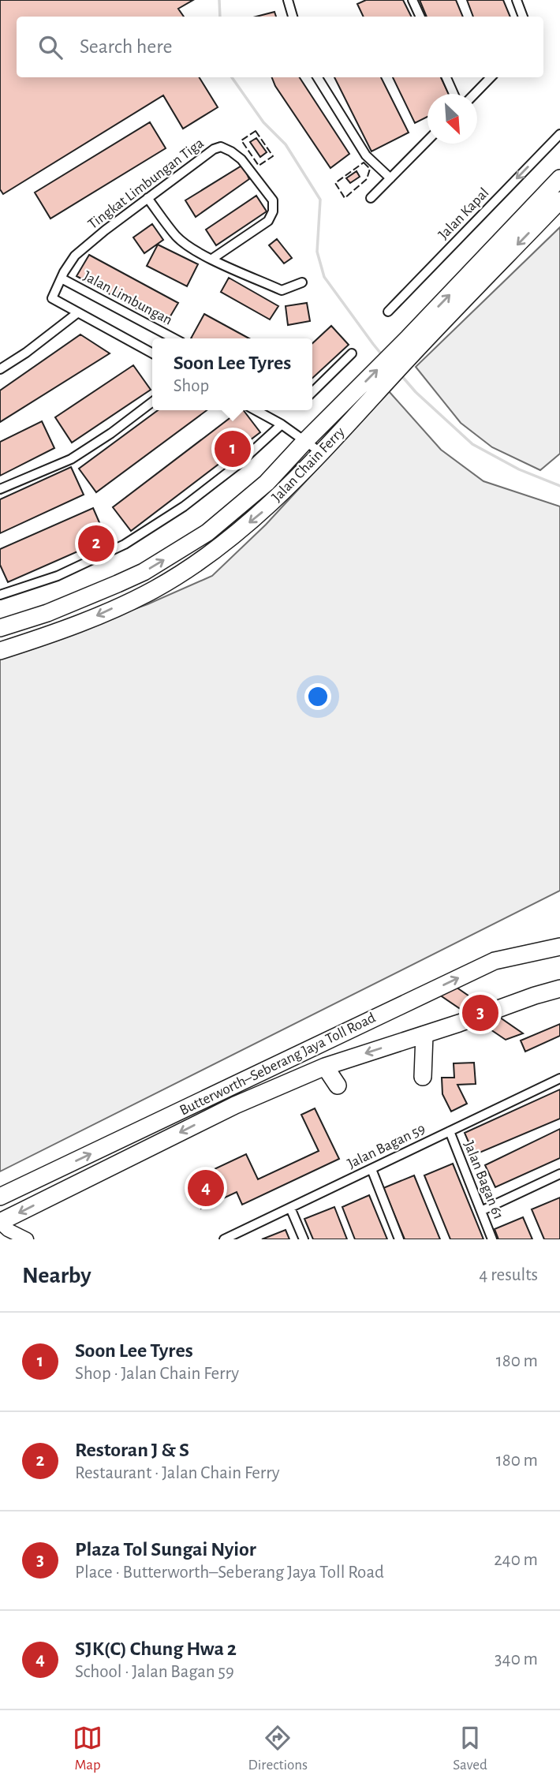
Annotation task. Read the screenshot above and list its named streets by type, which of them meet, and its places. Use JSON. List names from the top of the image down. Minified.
{"streets":{"highway":["Jalan Chain Ferry","Butterworth–Seberang Jaya Toll Road"],"street":["Tingkat Limbungan Tiga","Jalan Kapal","Jalan Limbungan","Jalan Bagan 59","Jalan Bagan 61"]},"crossings":[["Tingkat Limbungan Tiga","Jalan Limbungan"],["Jalan Bagan 59","Jalan Bagan 61"]],"one_way":["Jalan Kapal"],"north":"bottom right","page":{"search":"Search here","popup":["Soon Lee Tyres","Shop"],"pins":["1","2","3","4"],"heading":["Nearby","4 results"],"list":[{"mark":"1","name":"Soon Lee Tyres","note":"Shop · Jalan Chain Ferry","value":"180 m"},{"mark":"2","name":"Restoran J & S","note":"Restaurant · Jalan Chain Ferry","value":"180 m"},{"mark":"3","name":"Plaza Tol Sungai Nyior","note":"Place · Butterworth–Seberang Jaya Toll Road","value":"240 m"},{"mark":"4","name":"SJK(C) Chung Hwa 2","note":"School · Jalan Bagan 59","value":"340 m"}],"nav":["Map","Directions","Saved"]}}
